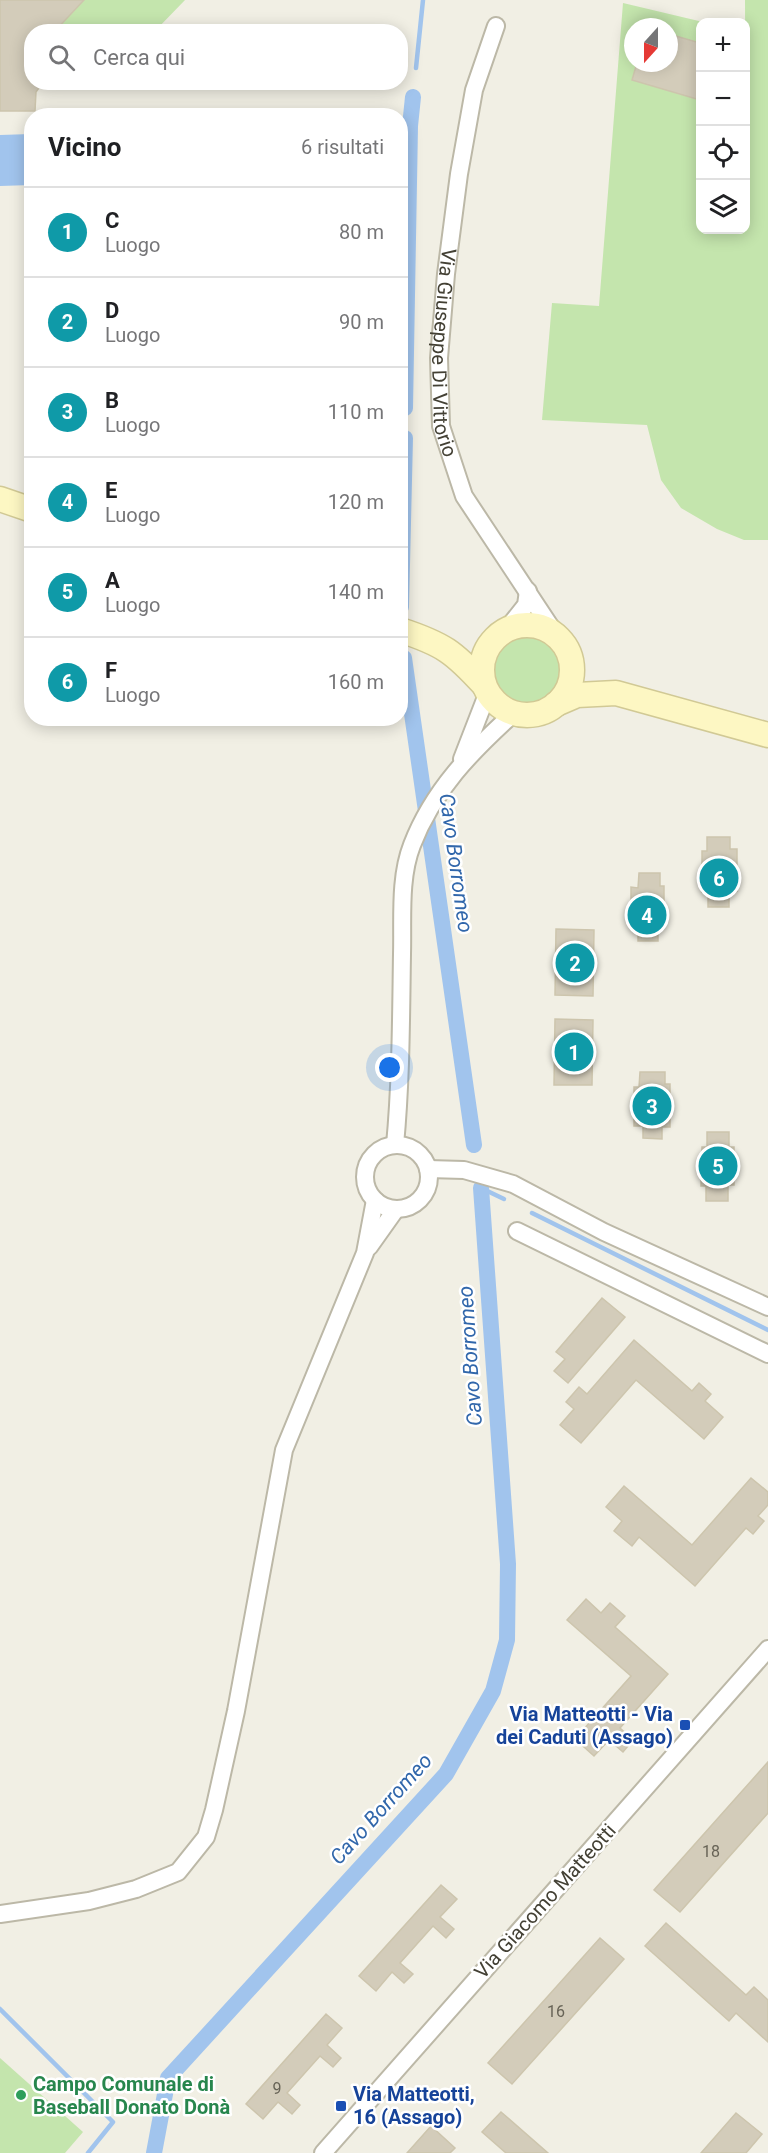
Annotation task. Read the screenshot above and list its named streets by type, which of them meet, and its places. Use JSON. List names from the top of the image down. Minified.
{"streets":{"street":["Via Giuseppe Di Vittorio","Via Giacomo Matteotti"]},"water":["Cavo Borromeo"],"places":{"transit":["Via Matteotti - Via dei Caduti (Assago)","Via Matteotti, 16 (Assago)"],"other":["Campo Comunale di Baseball Donato Donà"]},"house_numbers":["18","16","9"],"north":"bottom","page":{"map_buttons":["+","−"],"search":"Cerca qui","heading":["Vicino","6 risultati"],"list":[{"mark":"1","name":"C","note":"Luogo","value":"80 m"},{"mark":"2","name":"D","note":"Luogo","value":"90 m"},{"mark":"3","name":"B","note":"Luogo","value":"110 m"},{"mark":"4","name":"E","note":"Luogo","value":"120 m"},{"mark":"5","name":"A","note":"Luogo","value":"140 m"},{"mark":"6","name":"F","note":"Luogo","value":"160 m"}],"pins":["6","4","2","1","3","5"]}}
